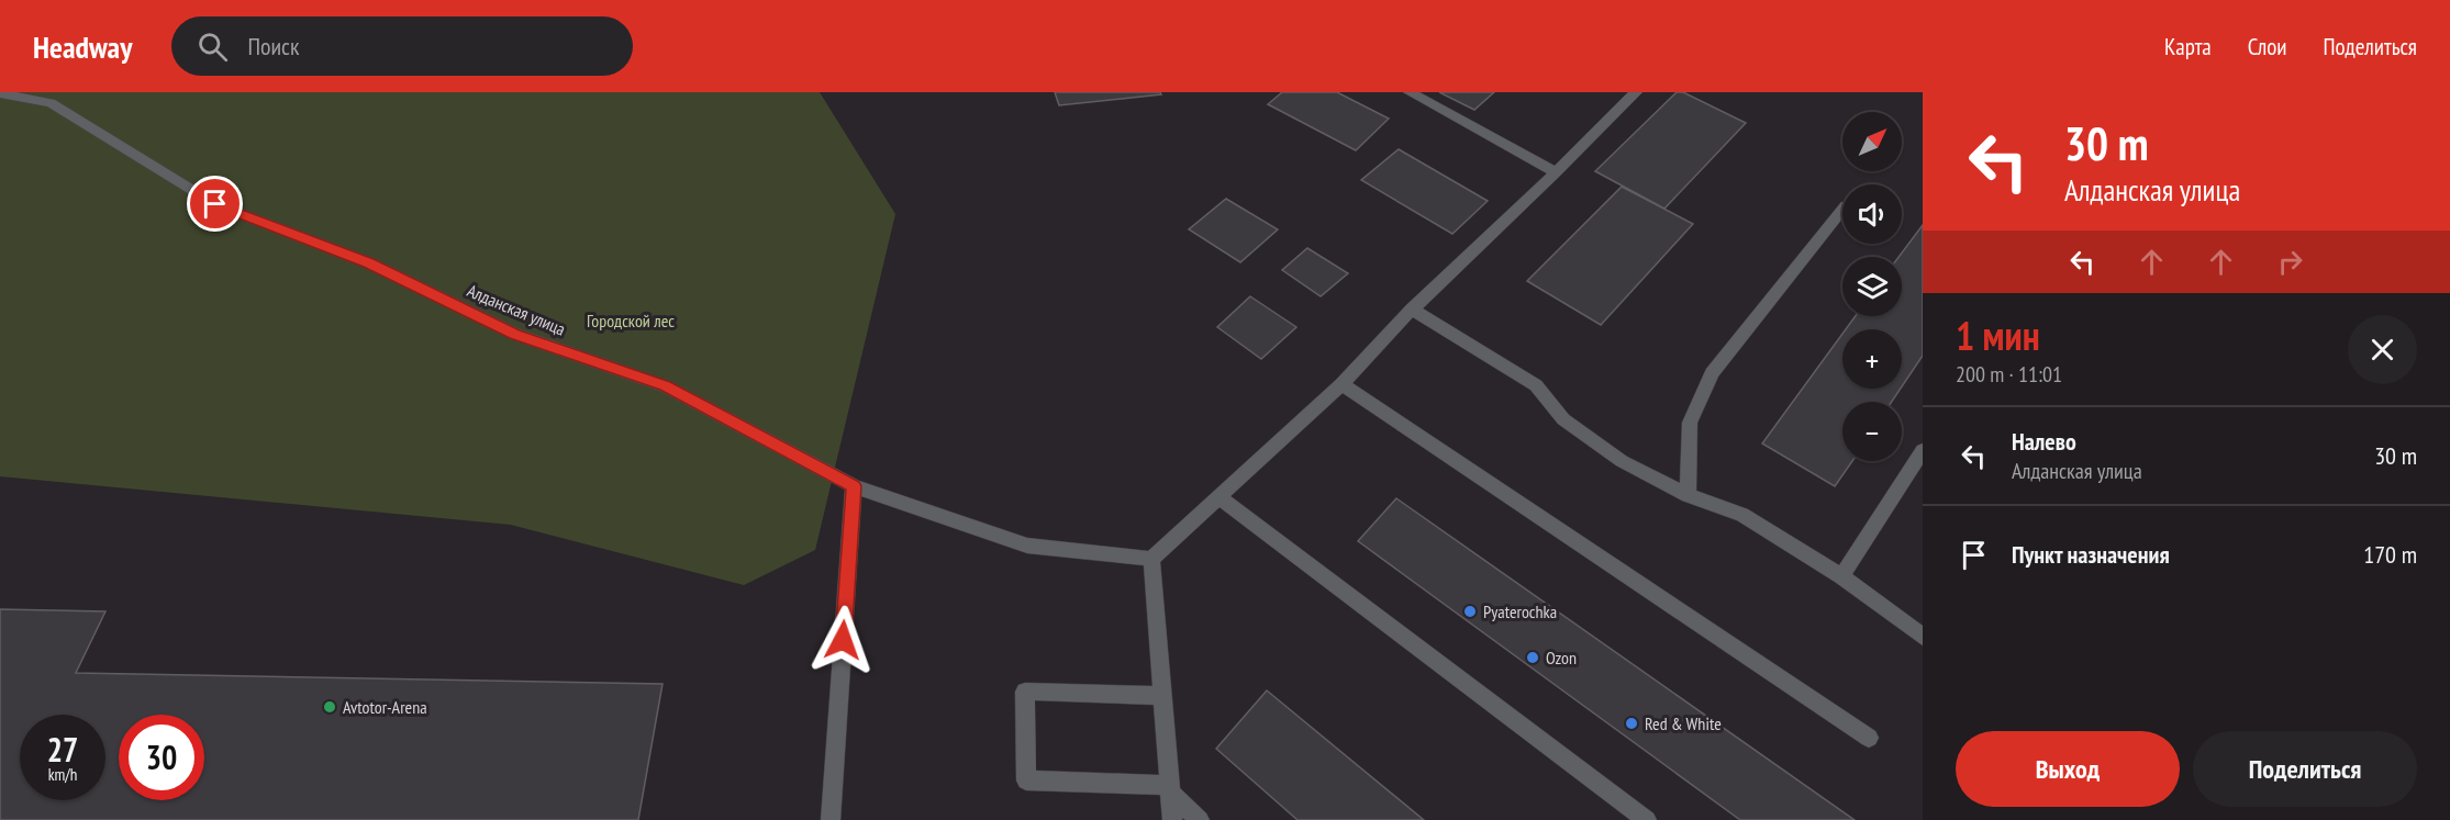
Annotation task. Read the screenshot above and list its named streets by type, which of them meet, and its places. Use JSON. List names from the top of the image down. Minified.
{"streets":{"street":["Алданская улица"]},"parks":["Городской лес"],"places":["Pyaterochka","Ozon","Avtotor-Arena","Red & White"],"north":"top right","page":{"header":"Headway","search":"Поиск","nav":["Карта","Слои","Поделиться"],"turn":["30 m","Алданская улица"],"map_buttons":["+","−"],"heading":["1 мин","200 m · 11:01"],"list":[{"name":"Налево","note":"Алданская улица","value":"30 m"},{"name":"Пункт назначения","value":"170 m"}],"speed":"27 km/h","limit":"30","buttons":["Выход","Поделиться"]}}
